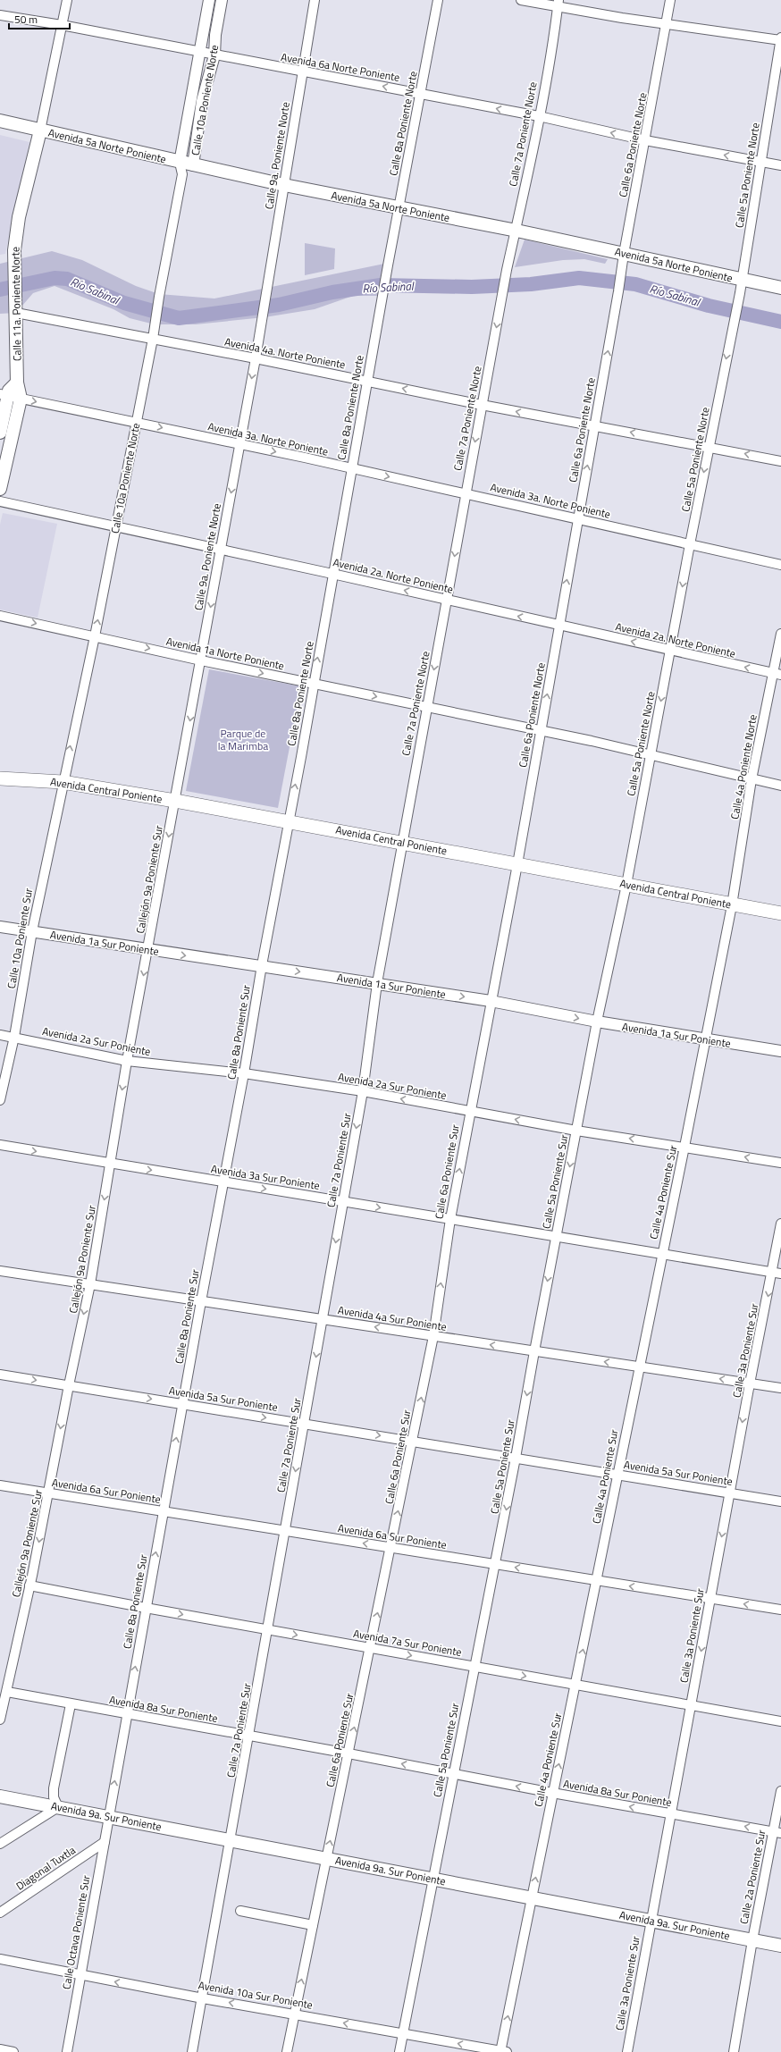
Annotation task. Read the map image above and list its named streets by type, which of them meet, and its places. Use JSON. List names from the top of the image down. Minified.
{"streets":{"main road":["Avenida 5a Norte Poniente","Calle 11a. Poniente Norte","Avenida Central Poniente","Avenida 9a. Sur Poniente"],"street":["Avenida 6a Norte Poniente","Calle 10a Poniente Norte","Calle 8a Poniente Norte","Calle 7a Poniente Norte","Calle 6a Poniente Norte","Calle 9a. Poniente Norte","Calle 5a Poniente Norte","Avenida 4a. Norte Poniente","Avenida 3a. Norte Poniente","Avenida 2a. Norte Poniente","Avenida 1a Norte Poniente","Calle 4a Poniente Norte","Callejón 9a Poniente Sur","Calle 10a Poniente Sur","Avenida 1a Sur Poniente","Calle 8a Poniente Sur","Avenida 2a Sur Poniente","Calle 7a Poniente Sur","Calle 6a Poniente Sur","Avenida 3a Sur Poniente","Calle 5a Poniente Sur","Calle 4a Poniente Sur","Avenida 4a Sur Poniente","Calle 3a Poniente Sur","Avenida 5a Sur Poniente","Avenida 6a Sur Poniente","Avenida 7a Sur Poniente","Avenida 8a Sur Poniente","Diagonal Tuxtla","Calle 2a Poniente Sur","Calle Octava Poniente Sur","Avenida 10a Sur Poniente"]},"crossings":[["Avenida 6a Norte Poniente","Calle 10a Poniente Norte"],["Avenida 6a Norte Poniente","Calle 8a Poniente Norte"],["Avenida 6a Norte Poniente","Calle 7a Poniente Norte"],["Avenida 6a Norte Poniente","Calle 6a Poniente Norte"],["Avenida 6a Norte Poniente","Calle 9a. Poniente Norte"],["Avenida 6a Norte Poniente","Calle 5a Poniente Norte"],["Avenida 6a Norte Poniente","Calle 11a. Poniente Norte"],["Calle 10a Poniente Norte","Avenida 5a Norte Poniente"],["Calle 10a Poniente Norte","Avenida 4a. Norte Poniente"],["Calle 10a Poniente Norte","Avenida 3a. Norte Poniente"],["Calle 10a Poniente Norte","Avenida 2a. Norte Poniente"],["Calle 10a Poniente Norte","Avenida 1a Norte Poniente"],["Calle 10a Poniente Norte","Avenida Central Poniente"],["Calle 10a Poniente Norte","Calle 10a Poniente Sur"],["Calle 8a Poniente Norte","Avenida 5a Norte Poniente"],["Calle 8a Poniente Norte","Avenida 4a. Norte Poniente"],["Calle 8a Poniente Norte","Avenida 3a. Norte Poniente"],["Calle 8a Poniente Norte","Avenida 2a. Norte Poniente"],["Calle 8a Poniente Norte","Avenida 1a Norte Poniente"],["Calle 8a Poniente Norte","Avenida Central Poniente"],["Calle 8a Poniente Norte","Calle 8a Poniente Sur"],["Calle 7a Poniente Norte","Avenida 5a Norte Poniente"],["Calle 7a Poniente Norte","Avenida 4a. Norte Poniente"],["Calle 7a Poniente Norte","Avenida 3a. Norte Poniente"],["Calle 7a Poniente Norte","Avenida 2a. Norte Poniente"],["Calle 7a Poniente Norte","Avenida 1a Norte Poniente"],["Calle 7a Poniente Norte","Avenida Central Poniente"],["Calle 7a Poniente Norte","Calle 7a Poniente Sur"],["Calle 6a Poniente Norte","Avenida 5a Norte Poniente"],["Calle 6a Poniente Norte","Avenida 4a. Norte Poniente"],["Calle 6a Poniente Norte","Avenida 3a. Norte Poniente"],["Calle 6a Poniente Norte","Avenida 2a. Norte Poniente"],["Calle 6a Poniente Norte","Avenida 1a Norte Poniente"],["Calle 6a Poniente Norte","Avenida Central Poniente"],["Calle 6a Poniente Norte","Calle 6a Poniente Sur"],["Avenida 5a Norte Poniente","Calle 9a. Poniente Norte"],["Avenida 5a Norte Poniente","Calle 5a Poniente Norte"],["Avenida 5a Norte Poniente","Calle 11a. Poniente Norte"],["Calle 9a. Poniente Norte","Avenida 4a. Norte Poniente"],["Calle 9a. Poniente Norte","Avenida 3a. Norte Poniente"],["Calle 9a. Poniente Norte","Avenida 2a. Norte Poniente"],["Calle 9a. Poniente Norte","Avenida 1a Norte Poniente"],["Calle 9a. Poniente Norte","Avenida Central Poniente"],["Calle 9a. Poniente Norte","Callejón 9a Poniente Sur"],["Calle 5a Poniente Norte","Avenida 4a. Norte Poniente"],["Calle 5a Poniente Norte","Avenida 3a. Norte Poniente"],["Calle 5a Poniente Norte","Avenida 2a. Norte Poniente"],["Calle 5a Poniente Norte","Avenida 1a Norte Poniente"],["Calle 5a Poniente Norte","Avenida Central Poniente"],["Calle 5a Poniente Norte","Calle 5a Poniente Sur"],["Calle 11a. Poniente Norte","Avenida 4a. Norte Poniente"],["Calle 11a. Poniente Norte","Avenida 3a. Norte Poniente"],["Avenida 2a. Norte Poniente","Calle 4a Poniente Norte"],["Avenida 1a Norte Poniente","Calle 4a Poniente Norte"],["Calle 4a Poniente Norte","Avenida Central Poniente"],["Calle 4a Poniente Norte","Calle 4a Poniente Sur"],["Avenida Central Poniente","Callejón 9a Poniente Sur"],["Avenida Central Poniente","Calle 10a Poniente Sur"],["Avenida Central Poniente","Calle 8a Poniente Sur"],["Avenida Central Poniente","Calle 7a Poniente Sur"],["Avenida Central Poniente","Calle 6a Poniente Sur"],["Avenida Central Poniente","Calle 5a Poniente Sur"],["Avenida Central Poniente","Calle 4a Poniente Sur"],["Callejón 9a Poniente Sur","Avenida 1a Sur Poniente"],["Callejón 9a Poniente Sur","Avenida 2a Sur Poniente"],["Callejón 9a Poniente Sur","Avenida 3a Sur Poniente"],["Callejón 9a Poniente Sur","Avenida 4a Sur Poniente"],["Callejón 9a Poniente Sur","Avenida 5a Sur Poniente"],["Callejón 9a Poniente Sur","Avenida 6a Sur Poniente"],["Callejón 9a Poniente Sur","Avenida 7a Sur Poniente"],["Callejón 9a Poniente Sur","Avenida 8a Sur Poniente"],["Calle 10a Poniente Sur","Avenida 1a Sur Poniente"],["Calle 10a Poniente Sur","Avenida 2a Sur Poniente"],["Avenida 1a Sur Poniente","Calle 8a Poniente Sur"],["Avenida 1a Sur Poniente","Calle 7a Poniente Sur"],["Avenida 1a Sur Poniente","Calle 6a Poniente Sur"],["Avenida 1a Sur Poniente","Calle 5a Poniente Sur"],["Avenida 1a Sur Poniente","Calle 4a Poniente Sur"],["Calle 8a Poniente Sur","Avenida 2a Sur Poniente"],["Calle 8a Poniente Sur","Avenida 3a Sur Poniente"],["Calle 8a Poniente Sur","Avenida 4a Sur Poniente"],["Calle 8a Poniente Sur","Avenida 5a Sur Poniente"],["Calle 8a Poniente Sur","Avenida 6a Sur Poniente"],["Calle 8a Poniente Sur","Avenida 7a Sur Poniente"],["Calle 8a Poniente Sur","Avenida 8a Sur Poniente"],["Calle 8a Poniente Sur","Avenida 9a. Sur Poniente"],["Calle 8a Poniente Sur","Calle Octava Poniente Sur"],["Avenida 2a Sur Poniente","Calle 7a Poniente Sur"],["Avenida 2a Sur Poniente","Calle 6a Poniente Sur"],["Avenida 2a Sur Poniente","Calle 5a Poniente Sur"],["Avenida 2a Sur Poniente","Calle 4a Poniente Sur"],["Calle 7a Poniente Sur","Avenida 3a Sur Poniente"],["Calle 7a Poniente Sur","Avenida 4a Sur Poniente"],["Calle 7a Poniente Sur","Avenida 5a Sur Poniente"],["Calle 7a Poniente Sur","Avenida 6a Sur Poniente"],["Calle 7a Poniente Sur","Avenida 7a Sur Poniente"],["Calle 7a Poniente Sur","Avenida 8a Sur Poniente"],["Calle 7a Poniente Sur","Avenida 9a. Sur Poniente"],["Calle 7a Poniente Sur","Avenida 10a Sur Poniente"],["Calle 6a Poniente Sur","Avenida 3a Sur Poniente"],["Calle 6a Poniente Sur","Avenida 4a Sur Poniente"],["Calle 6a Poniente Sur","Avenida 5a Sur Poniente"],["Calle 6a Poniente Sur","Avenida 6a Sur Poniente"],["Calle 6a Poniente Sur","Avenida 7a Sur Poniente"],["Calle 6a Poniente Sur","Avenida 8a Sur Poniente"],["Calle 6a Poniente Sur","Avenida 9a. Sur Poniente"],["Calle 6a Poniente Sur","Avenida 10a Sur Poniente"],["Avenida 3a Sur Poniente","Calle 5a Poniente Sur"],["Avenida 3a Sur Poniente","Calle 4a Poniente Sur"],["Avenida 3a Sur Poniente","Calle 3a Poniente Sur"],["Calle 5a Poniente Sur","Avenida 4a Sur Poniente"],["Calle 5a Poniente Sur","Avenida 5a Sur Poniente"],["Calle 5a Poniente Sur","Avenida 6a Sur Poniente"],["Calle 5a Poniente Sur","Avenida 7a Sur Poniente"],["Calle 5a Poniente Sur","Avenida 8a Sur Poniente"],["Calle 5a Poniente Sur","Avenida 9a. Sur Poniente"],["Calle 5a Poniente Sur","Avenida 10a Sur Poniente"],["Calle 4a Poniente Sur","Avenida 4a Sur Poniente"],["Calle 4a Poniente Sur","Avenida 5a Sur Poniente"],["Calle 4a Poniente Sur","Avenida 6a Sur Poniente"],["Calle 4a Poniente Sur","Avenida 7a Sur Poniente"],["Calle 4a Poniente Sur","Avenida 8a Sur Poniente"],["Calle 4a Poniente Sur","Avenida 9a. Sur Poniente"],["Calle 4a Poniente Sur","Avenida 10a Sur Poniente"],["Avenida 4a Sur Poniente","Calle 3a Poniente Sur"],["Calle 3a Poniente Sur","Avenida 5a Sur Poniente"],["Calle 3a Poniente Sur","Avenida 6a Sur Poniente"],["Calle 3a Poniente Sur","Avenida 7a Sur Poniente"],["Calle 3a Poniente Sur","Avenida 8a Sur Poniente"],["Calle 3a Poniente Sur","Avenida 9a. Sur Poniente"],["Avenida 8a Sur Poniente","Calle 2a Poniente Sur"],["Avenida 9a. Sur Poniente","Calle 2a Poniente Sur"],["Avenida 9a. Sur Poniente","Calle Octava Poniente Sur"],["Diagonal Tuxtla","Calle Octava Poniente Sur"],["Calle Octava Poniente Sur","Avenida 10a Sur Poniente"]],"one_way":["Avenida 6a Norte Poniente","Calle 7a Poniente Norte","Calle 6a Poniente Norte","Calle 9a. Poniente Norte","Calle 5a Poniente Norte","Avenida 4a. Norte Poniente","Avenida 3a. Norte Poniente","Avenida 2a. Norte Poniente","Avenida 1a Norte Poniente","Callejón 9a Poniente Sur","Avenida 1a Sur Poniente","Calle 8a Poniente Sur","Avenida 2a Sur Poniente","Calle 7a Poniente Sur","Calle 6a Poniente Sur","Avenida 3a Sur Poniente","Calle 5a Poniente Sur","Calle 4a Poniente Sur","Avenida 4a Sur Poniente","Calle 3a Poniente Sur","Avenida 5a Sur Poniente","Avenida 6a Sur Poniente","Avenida 7a Sur Poniente","Avenida 8a Sur Poniente","Avenida 10a Sur Poniente"],"water":["Río Sabinal"],"parks":["Parque de la Marimba"],"scale_bar":"50 m"}
